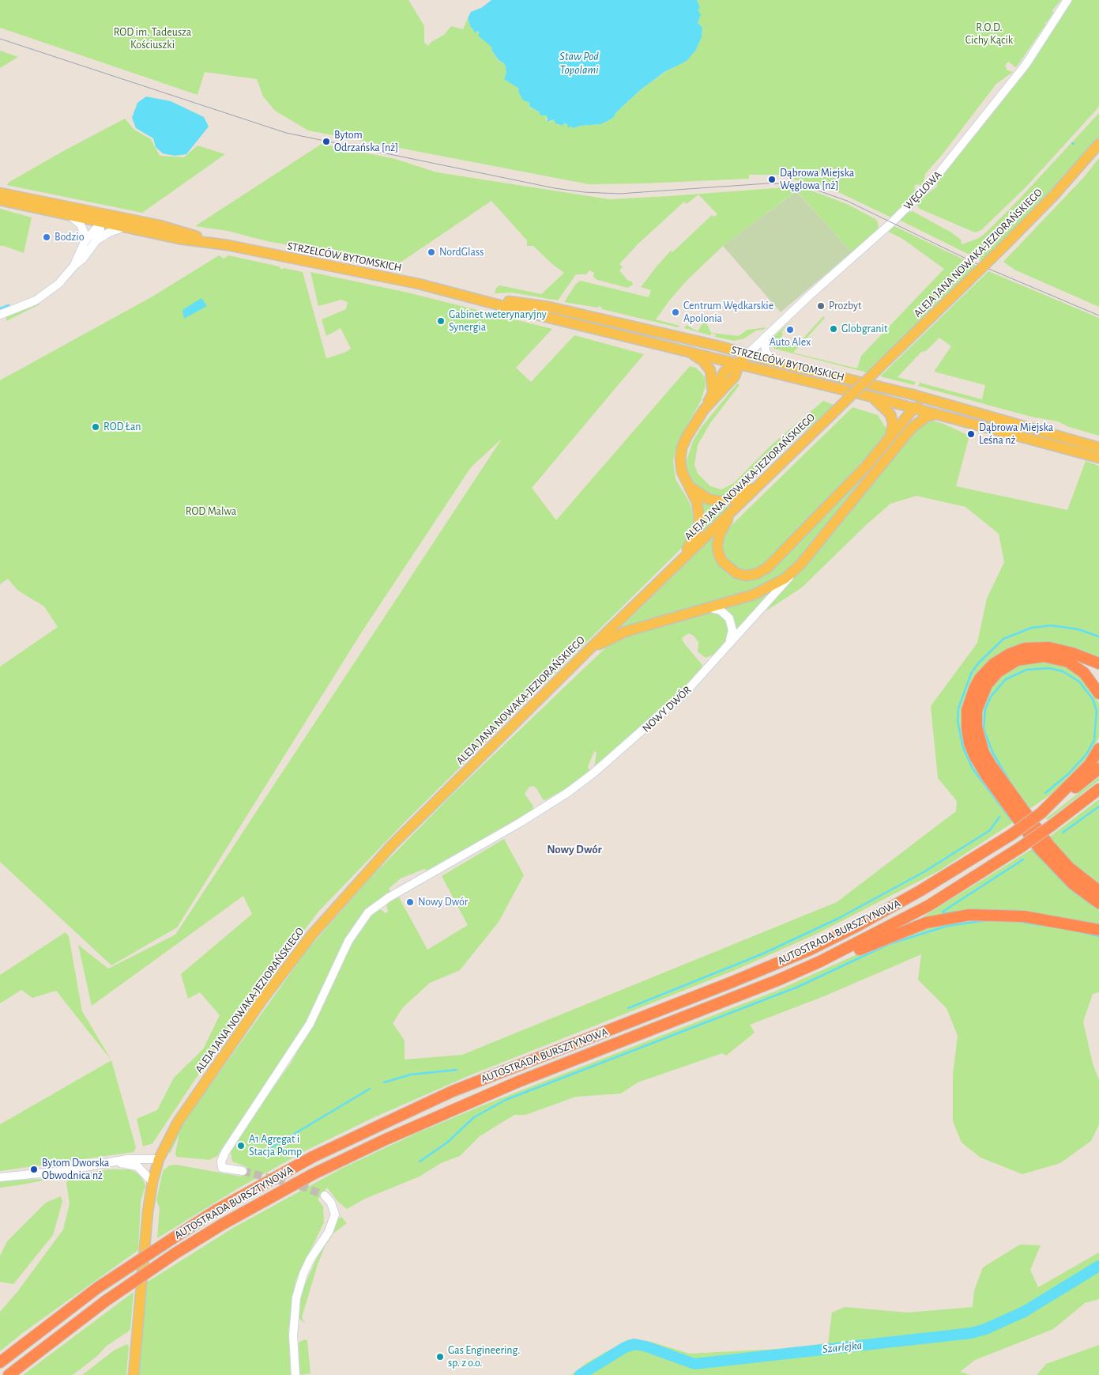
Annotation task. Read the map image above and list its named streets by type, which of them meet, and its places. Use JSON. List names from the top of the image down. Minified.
{"streets":{"highway":["AUTOSTRADA BURSZTYNOWA"],"main road":["ALEJA JANA NOWAKA-JEZIORAŃSKIEGO","STRZELCÓW BYTOMSKICH"],"street":["WĘGLOWA","NOWY DWÓR"]},"crossings":[["WĘGLOWA","STRZELCÓW BYTOMSKICH"]],"districts":["Nowy Dwór"],"water":["Staw Pod Topolami","Szarlejka"],"parks":["R.O.D. Cichy Kącik","ROD im. Tadeusza Kościuszki","ROD Malwa"],"places":["Bytom Odrzańska [nż]","Dąbrowa Miejska Węglowa [nż]","Bodzio","NordGlass","Prozbyt","Centrum Wędkarskie Apolonia","Gabinet weterynaryjny Synergia","Globgranit","Auto Alex","ROD Łan","Dąbrowa Miejska Leśna nż","Nowy Dwór","A1 Agregat i Stacja Pomp","Bytom Dworska Obwodnica nż","Gas Engineering. sp. z o.o."]}
